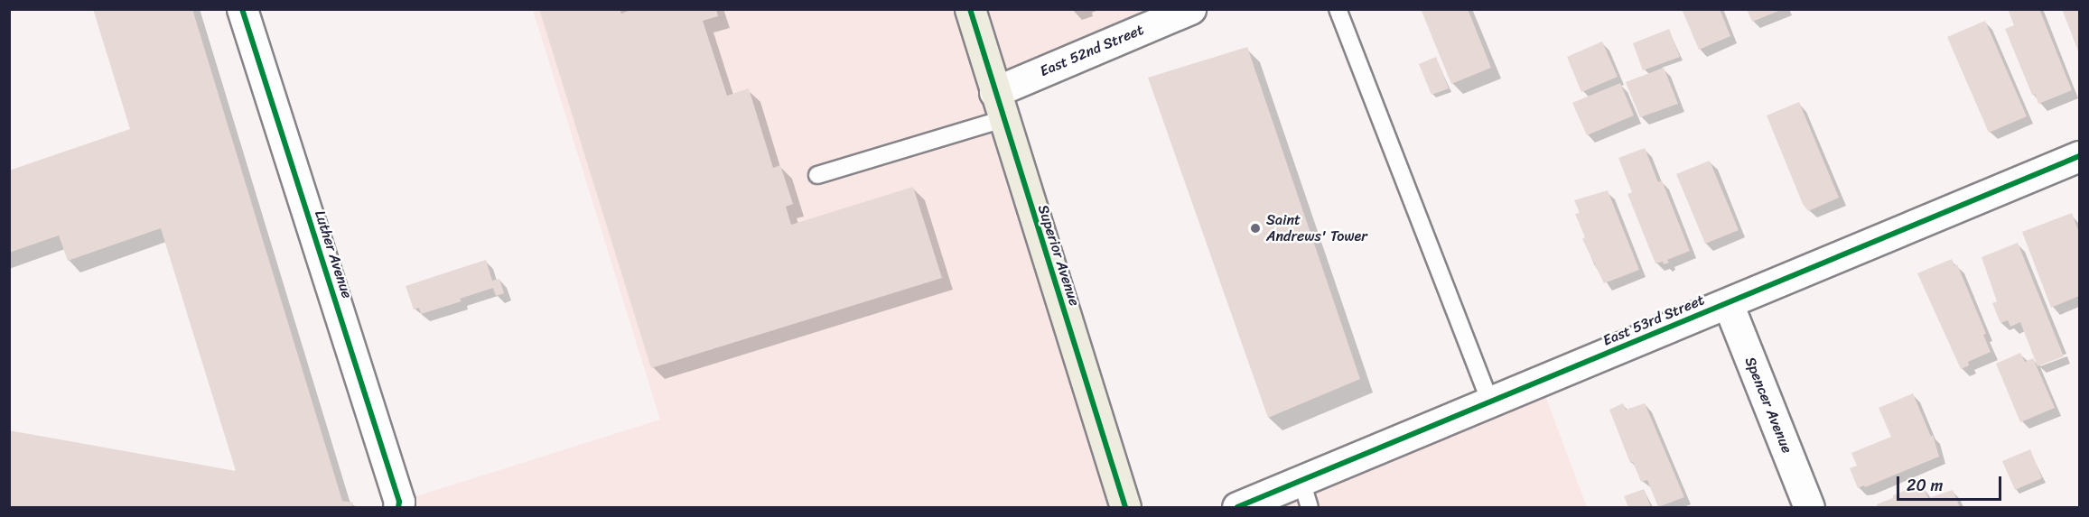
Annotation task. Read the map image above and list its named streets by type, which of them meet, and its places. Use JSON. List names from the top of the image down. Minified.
{"streets":{"main road":["Superior Avenue"],"street":["East 52nd Street","Luther Avenue","East 53rd Street","Spencer Avenue"]},"crossings":[["East 52nd Street","Superior Avenue"],["East 53rd Street","Spencer Avenue"]],"places":["Saint Andrews' Tower"],"scale_bar":"20 m"}
